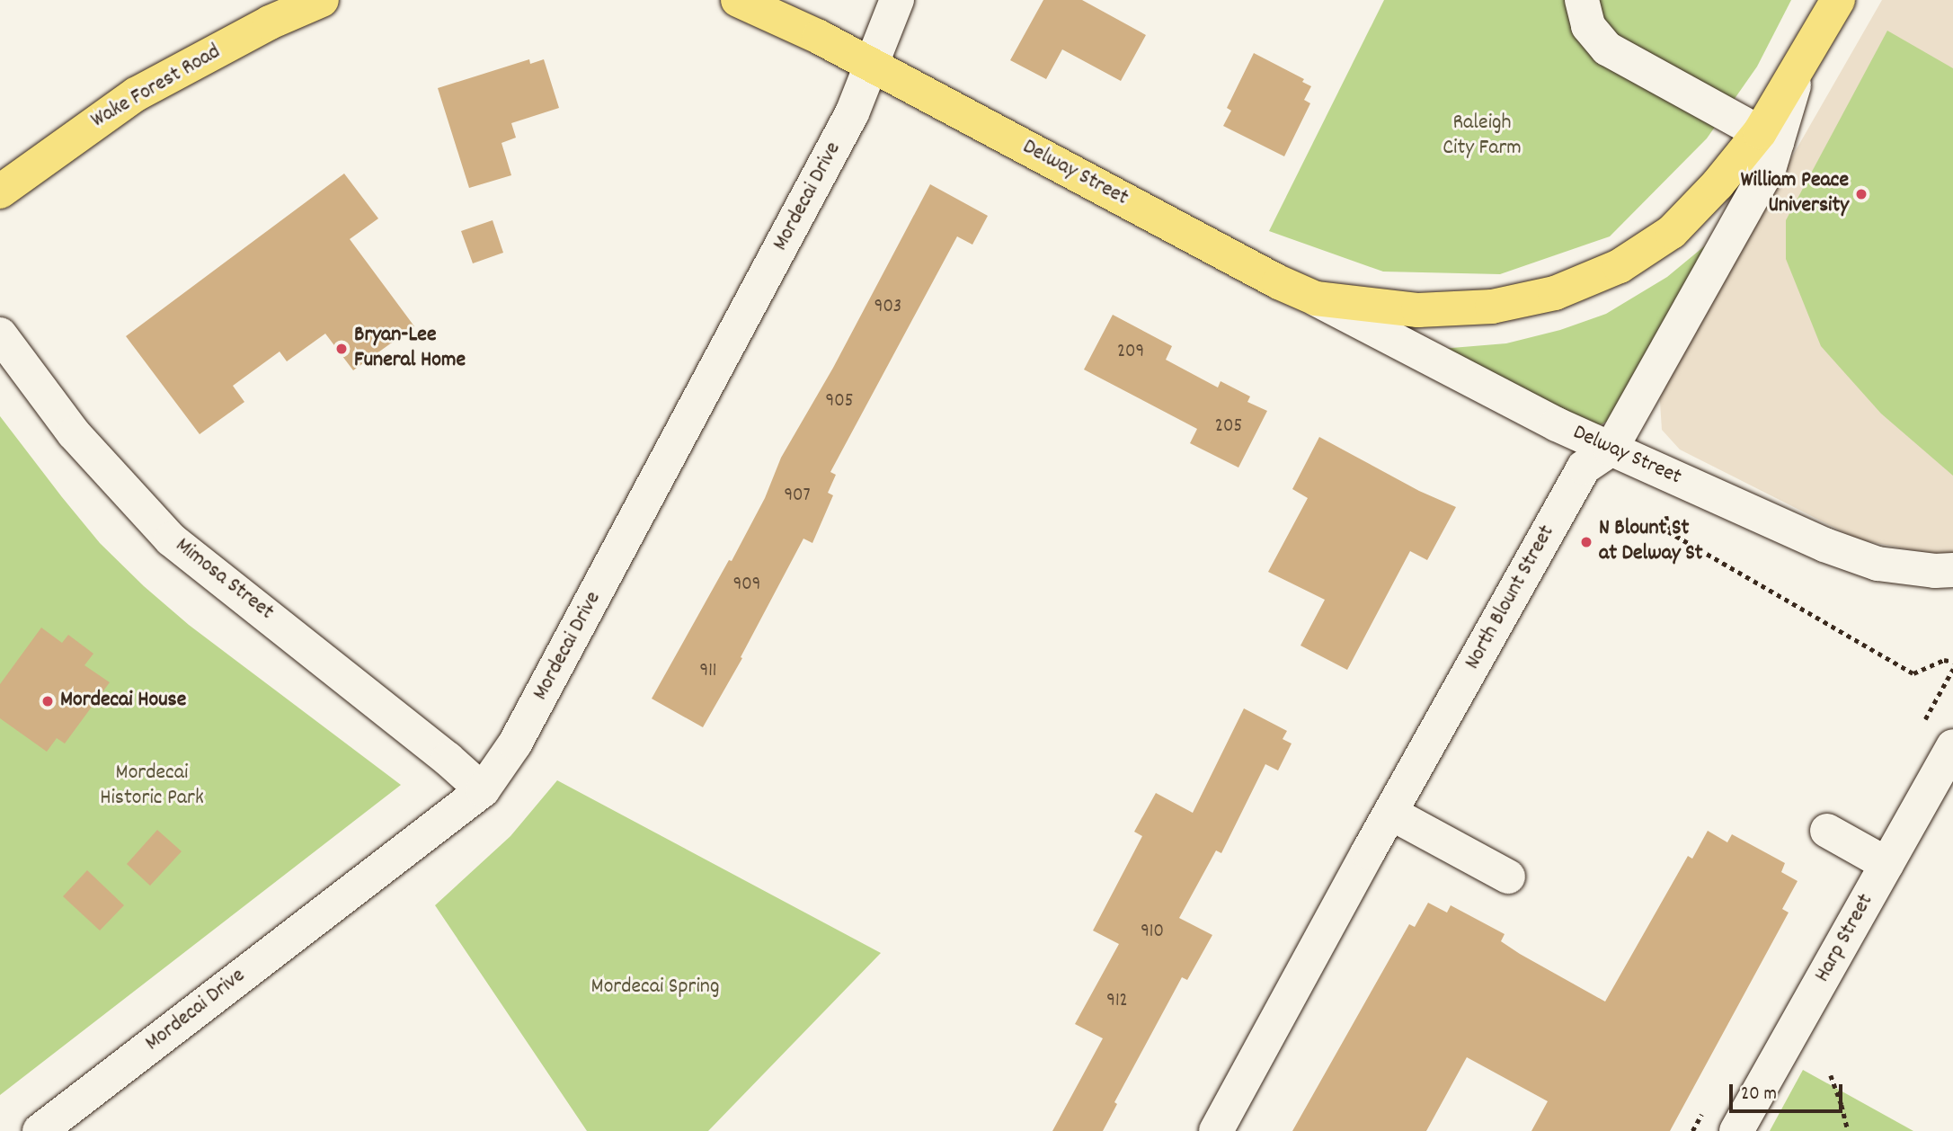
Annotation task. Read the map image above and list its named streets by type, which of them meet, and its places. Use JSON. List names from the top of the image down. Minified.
{"streets":{"main road":["Wake Forest Road","Delway Street","North Blount Street"],"street":["Mordecai Drive","Mimosa Street","Harp Street"]},"crossings":[["Delway Street","Mordecai Drive"],["Delway Street","North Blount Street"],["Mordecai Drive","Mimosa Street"]],"parks":["Raleigh City Farm","Mordecai Historic Park","Mordecai Spring"],"places":["William Peace University","Bryan-Lee Funeral Home","N Blount St at Delway St","Mordecai House"],"house_numbers":["903","209","905","205","907","909","911","910","912"],"scale_bar":"20 m"}
